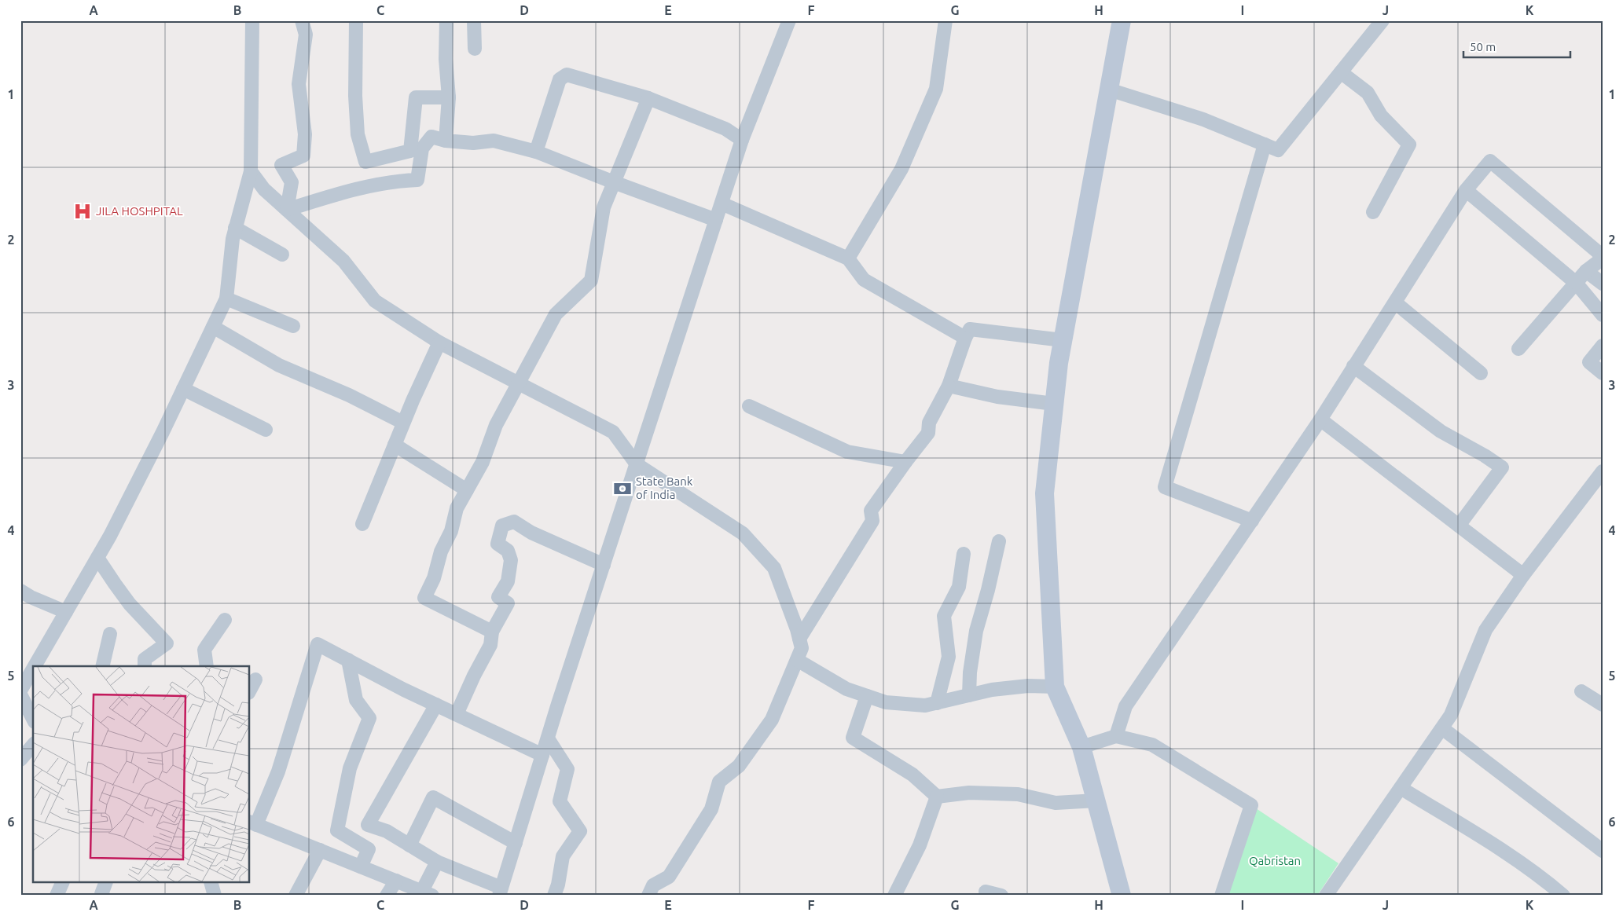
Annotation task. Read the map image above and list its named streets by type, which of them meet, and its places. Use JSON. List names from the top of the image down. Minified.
{"parks":["Qabristan"],"places":{"hospital":["JILA HOSHPITAL"],"bank":["State Bank of India"]},"scale_bar":"50 m","grid":{"columns":["A","B","C","D","E","F","G","H","I","J","K"],"rows":["1","2","3","4","5","6"]}}
